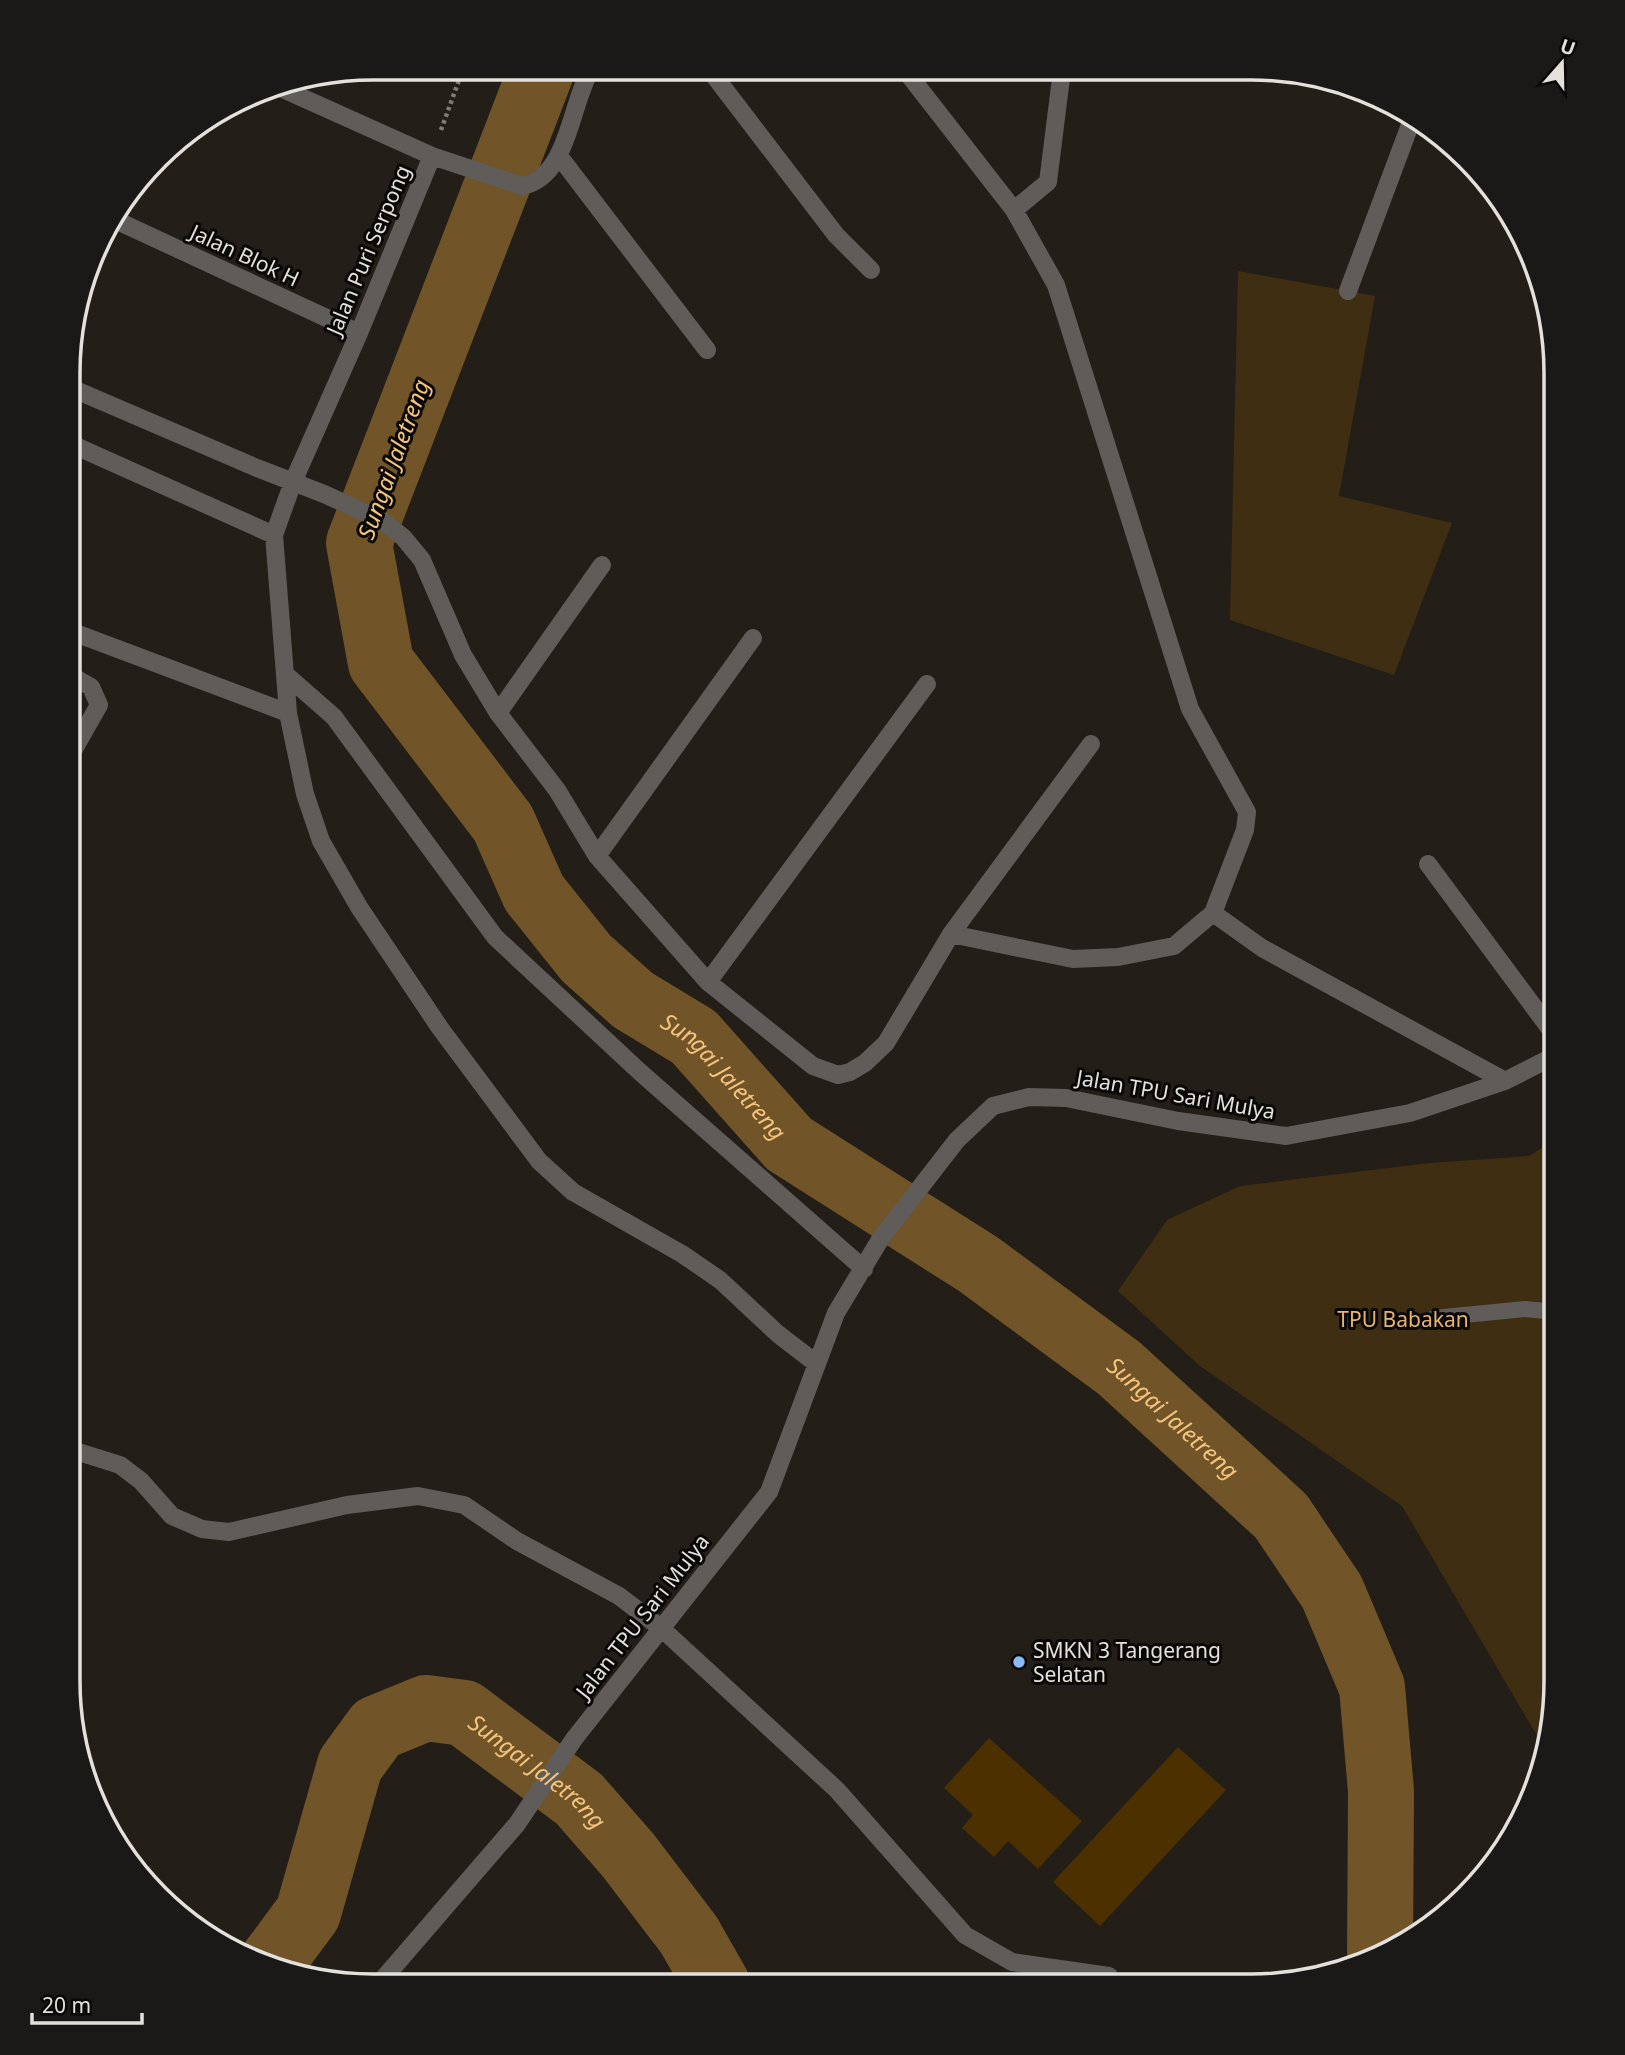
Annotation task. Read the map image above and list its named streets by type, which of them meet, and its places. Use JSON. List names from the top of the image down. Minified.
{"streets":{"street":["Jalan Puri Serpong","Jalan Blok H","Jalan TPU Sari Mulya"]},"crossings":[["Jalan Puri Serpong","Jalan Blok H"]],"water":["Sungai Jaletreng"],"parks":["TPU Babakan"],"places":["SMKN 3 Tangerang Selatan"],"scale_bar":"20 m","north":"top"}
